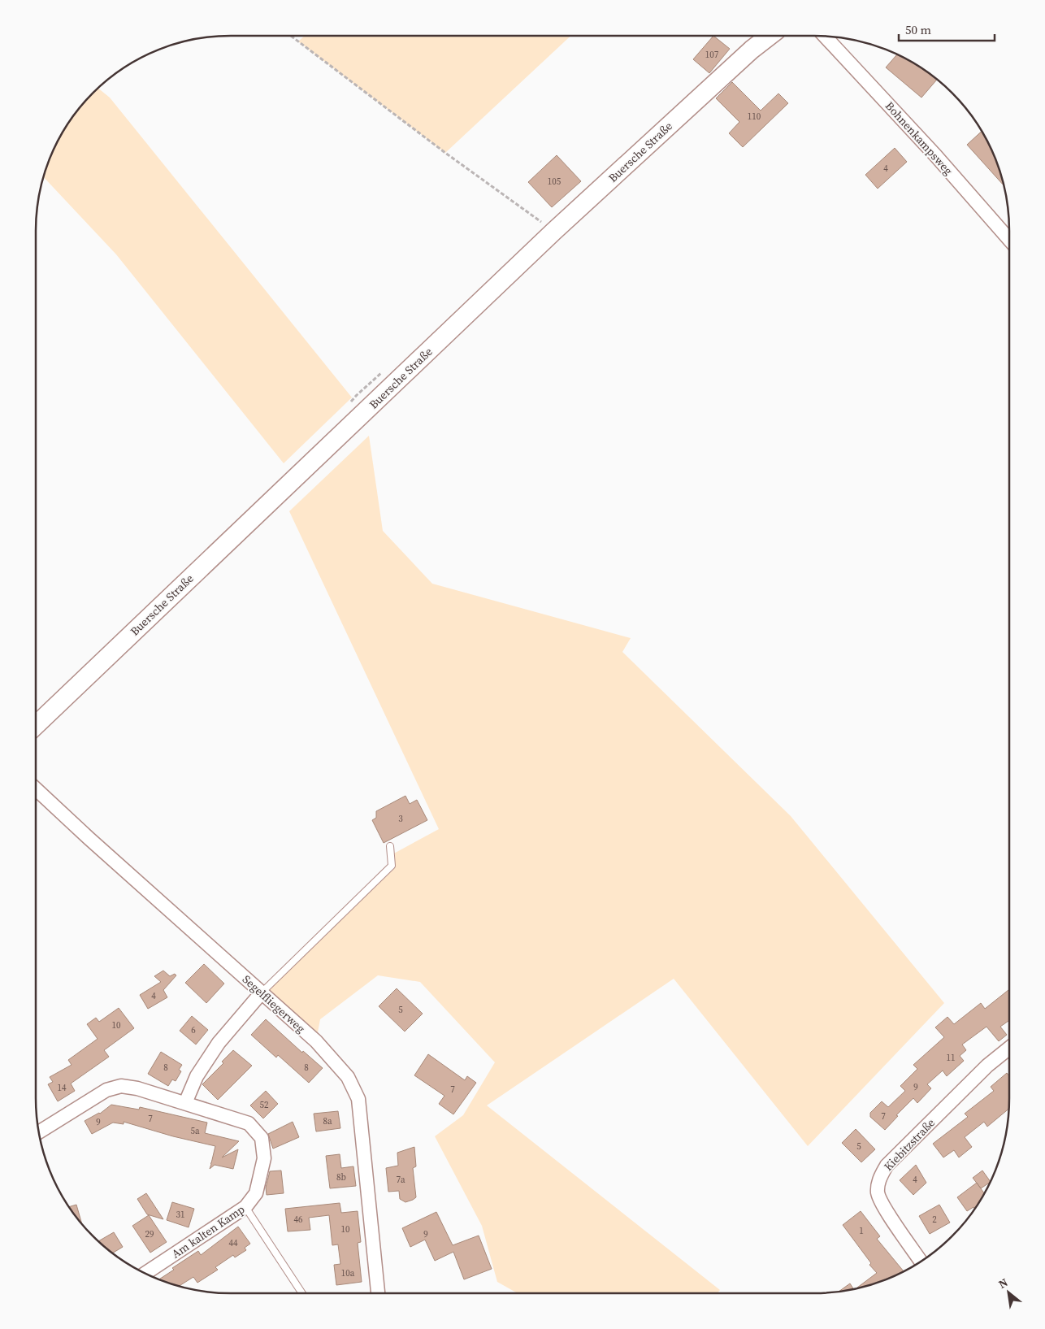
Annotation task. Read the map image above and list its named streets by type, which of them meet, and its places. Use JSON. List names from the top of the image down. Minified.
{"streets":{"main road":["Buersche Straße"],"street":["Bohnenkampsweg","Segelfliegerweg","Kiebitzstraße","Am kalten Kamp"]},"house_numbers":["107","110","4","105","3","4","5","10","6","11","8","8","9","14","7","52","7","7","8a","9","5a","5","8b","7a","4","31","46","2","10","1","29","9","44","10a"],"scale_bar":"50 m","north":"top left"}
